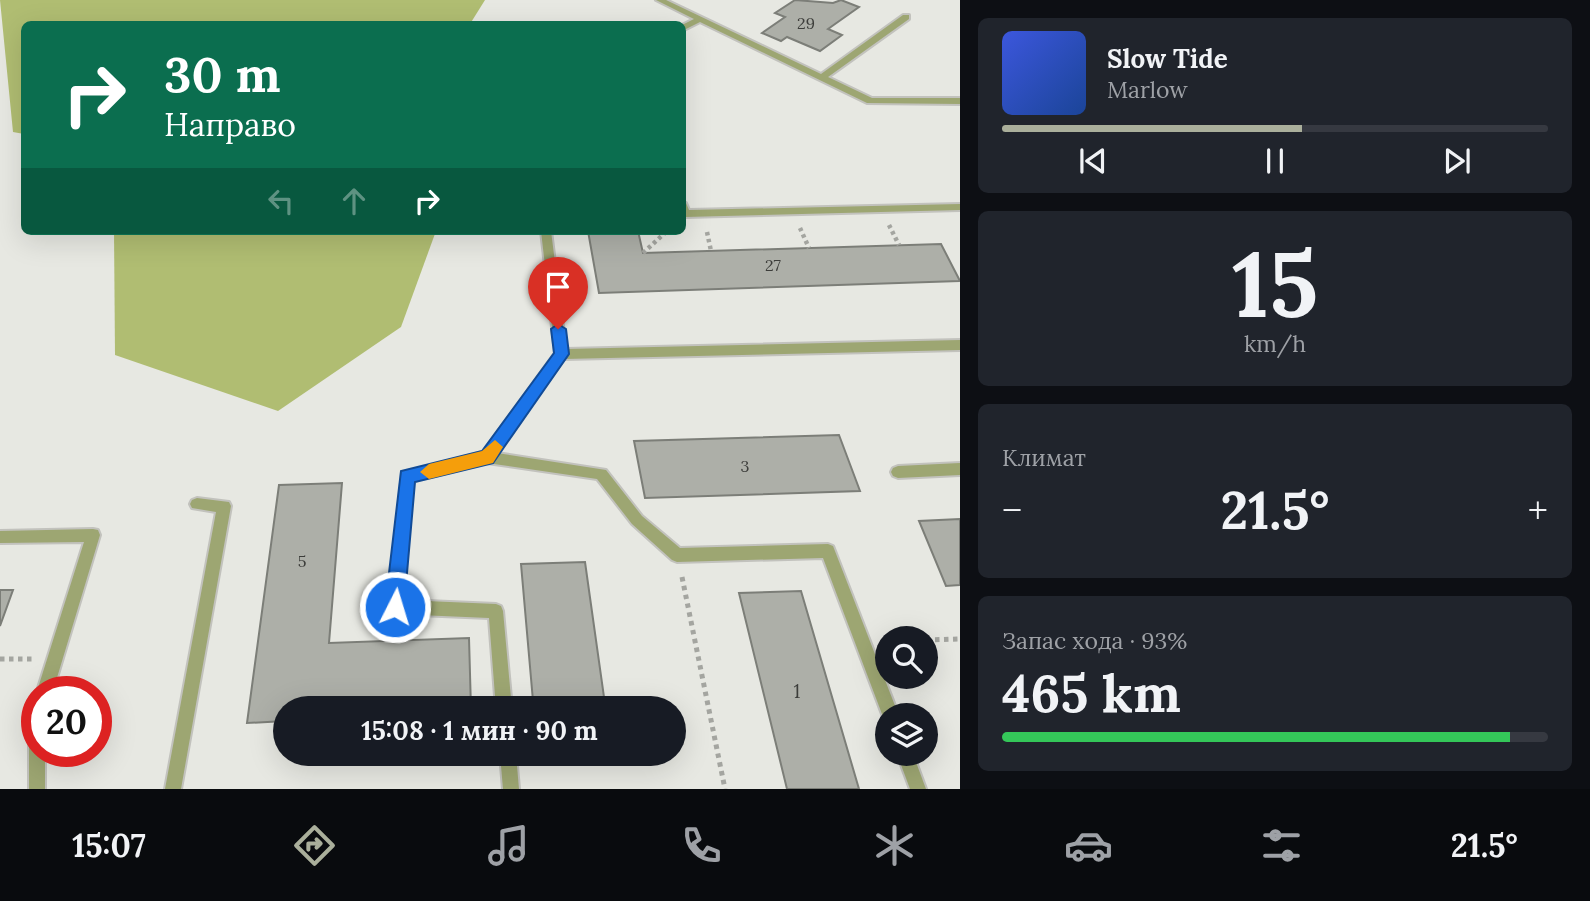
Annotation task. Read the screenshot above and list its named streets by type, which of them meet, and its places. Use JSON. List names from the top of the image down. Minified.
{"house_numbers":["29","27","3","5","1"],"page":{"turn":["30 m","Направо"],"song":["Slow Tide","Marlow"],"tile":[["15","km/h"],"Климат",["Запас хода · 93%","465 km"]],"heat":["−","21.5°","+"],"limit":"20","trip":"15:08 · 1 мин · 90 m","tabs":["15:07","21.5°"]}}
